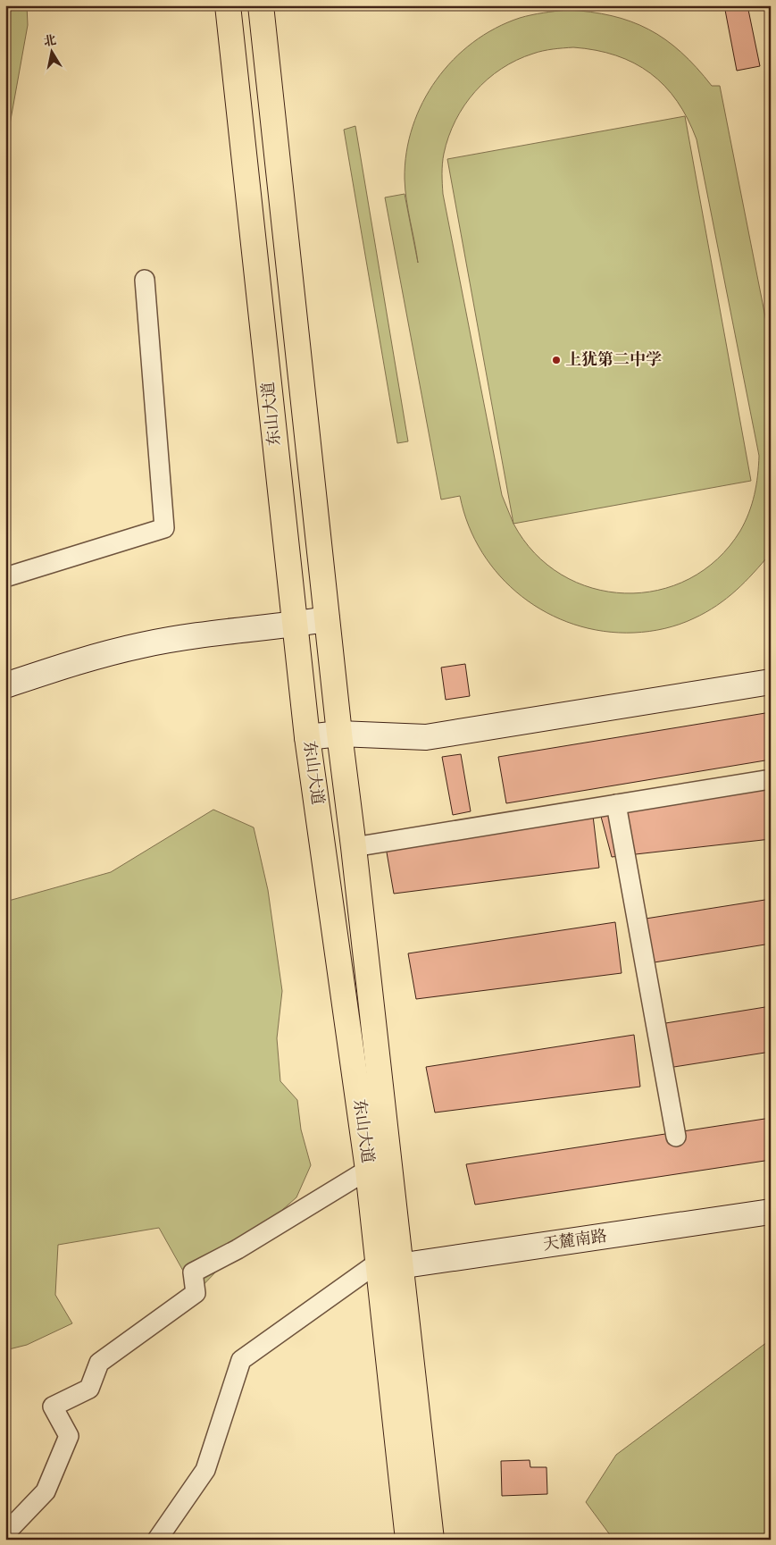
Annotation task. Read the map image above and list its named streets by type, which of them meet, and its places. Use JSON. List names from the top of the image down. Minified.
{"streets":{"main road":["东山大道"],"street":["天麓南路"]},"crossings":[["东山大道","天麓南路"]],"places":["上犹第二中学"],"north":"top"}
